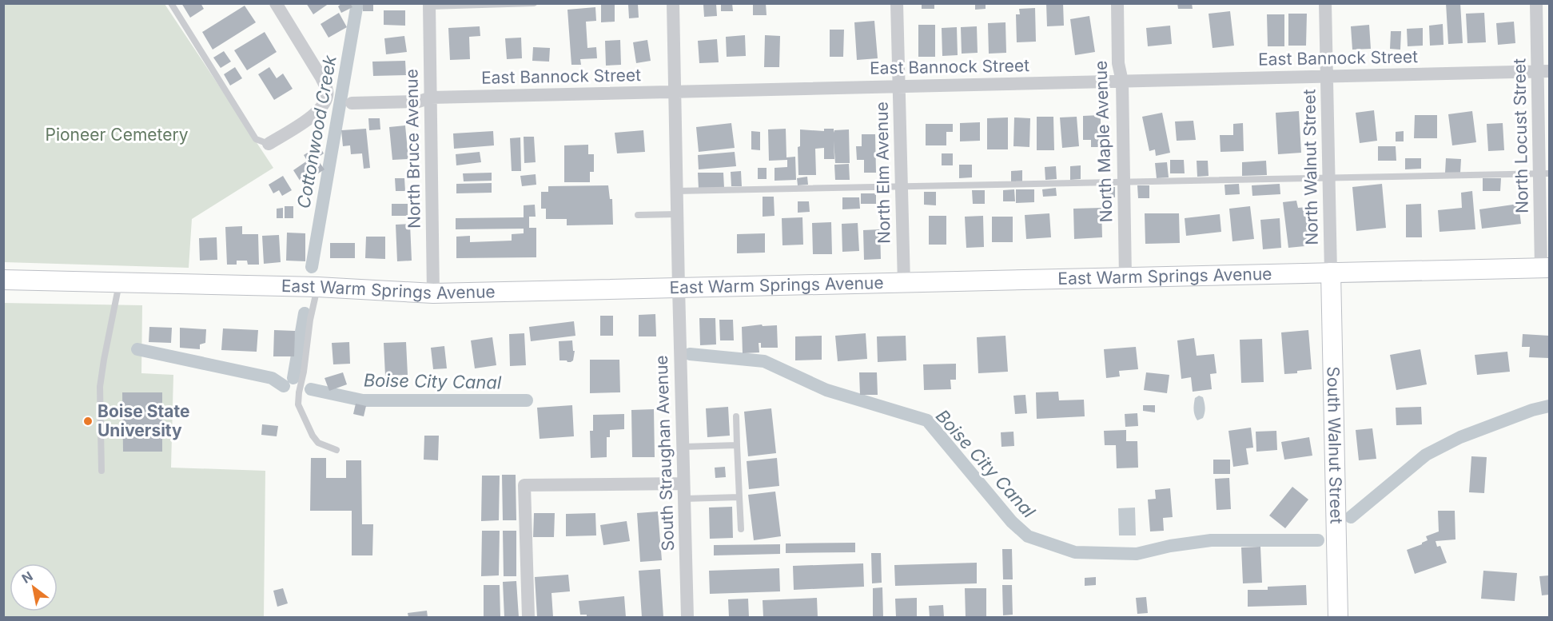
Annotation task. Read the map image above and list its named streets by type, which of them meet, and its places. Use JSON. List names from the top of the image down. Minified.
{"streets":{"street":["East Bannock Street","North Locust Street","North Maple Avenue","North Bruce Avenue","North Walnut Street","North Elm Avenue","East Warm Springs Avenue","South Walnut Street","South Straughan Avenue"]},"crossings":[["East Bannock Street","North Locust Street"],["East Bannock Street","North Maple Avenue"],["East Bannock Street","North Bruce Avenue"],["East Bannock Street","North Walnut Street"],["East Bannock Street","North Elm Avenue"],["East Bannock Street","South Straughan Avenue"],["North Locust Street","East Warm Springs Avenue"],["North Maple Avenue","East Warm Springs Avenue"],["North Bruce Avenue","East Warm Springs Avenue"],["North Walnut Street","East Warm Springs Avenue"],["North Walnut Street","South Walnut Street"],["North Elm Avenue","East Warm Springs Avenue"],["East Warm Springs Avenue","South Walnut Street"],["East Warm Springs Avenue","South Straughan Avenue"]],"water":["Cottonwood Creek","Boise City Canal"],"parks":["Pioneer Cemetery"],"places":["Boise State University"],"north":"top left"}
